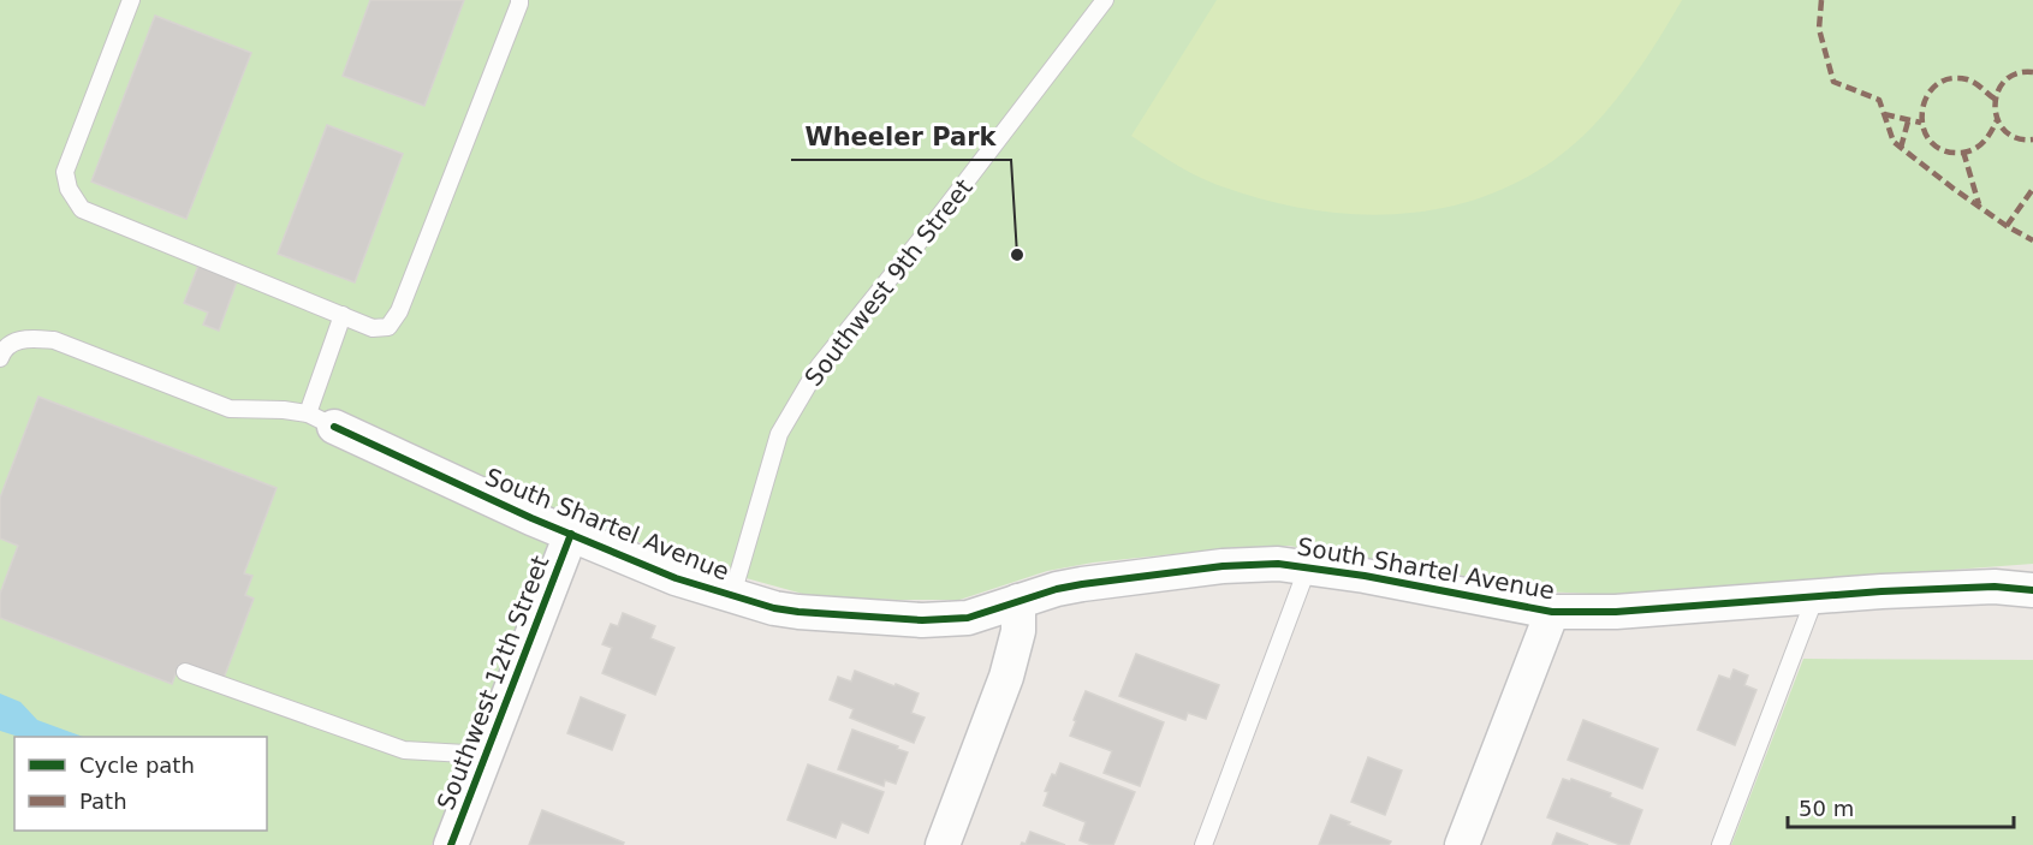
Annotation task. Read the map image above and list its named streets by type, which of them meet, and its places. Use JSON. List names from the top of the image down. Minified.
{"streets":{"street":["South Shartel Avenue","Southwest 12th Street"],"lane":["Southwest 9th Street"]},"crossings":[["Southwest 9th Street","South Shartel Avenue"],["South Shartel Avenue","Southwest 12th Street"]],"places":["Wheeler Park"],"legend":["Cycle path","Path"],"scale_bar":"50 m"}
